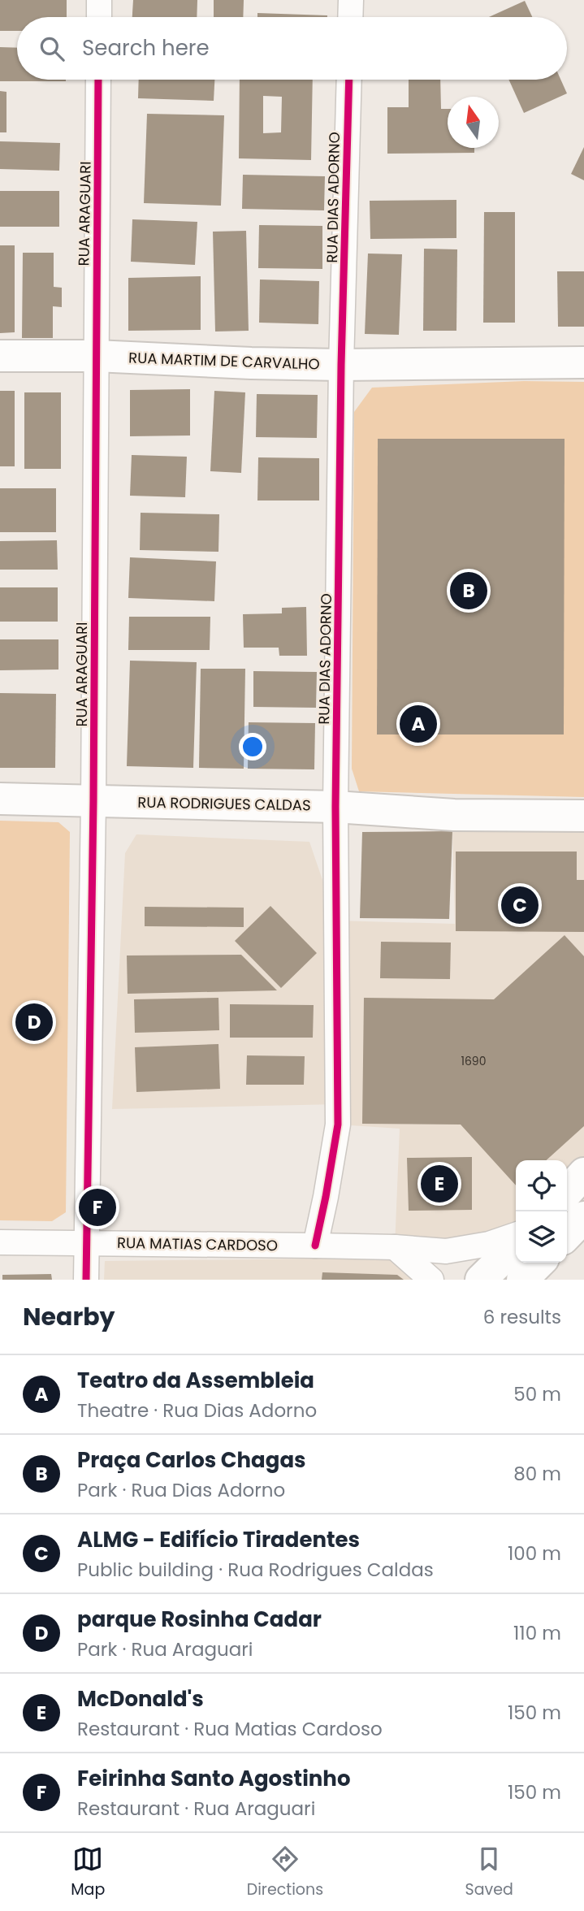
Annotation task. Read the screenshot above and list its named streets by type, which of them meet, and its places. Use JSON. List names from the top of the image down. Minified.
{"streets":{"street":["RUA DIAS ADORNO","RUA ARAGUARI","RUA MARTIM DE CARVALHO","RUA RODRIGUES CALDAS","RUA MATIAS CARDOSO"]},"crossings":[["RUA DIAS ADORNO","RUA MARTIM DE CARVALHO"],["RUA DIAS ADORNO","RUA RODRIGUES CALDAS"],["RUA DIAS ADORNO","RUA MATIAS CARDOSO"],["RUA ARAGUARI","RUA MARTIM DE CARVALHO"],["RUA ARAGUARI","RUA RODRIGUES CALDAS"],["RUA ARAGUARI","RUA MATIAS CARDOSO"]],"house_numbers":["1690"],"north":"top","page":{"search":"Search here","pins":["B","A","C","D","E","F"],"heading":["Nearby","6 results"],"list":[{"mark":"A","name":"Teatro da Assembleia","note":"Theatre · Rua Dias Adorno","value":"50 m"},{"mark":"B","name":"Praça Carlos Chagas","note":"Park · Rua Dias Adorno","value":"80 m"},{"mark":"C","name":"ALMG - Edifício Tiradentes","note":"Public building · Rua Rodrigues Caldas","value":"100 m"},{"mark":"D","name":"parque Rosinha Cadar","note":"Park · Rua Araguari","value":"110 m"},{"mark":"E","name":"McDonald's","note":"Restaurant · Rua Matias Cardoso","value":"150 m"},{"mark":"F","name":"Feirinha Santo Agostinho","note":"Restaurant · Rua Araguari","value":"150 m"}],"nav":["Map","Directions","Saved"]}}
